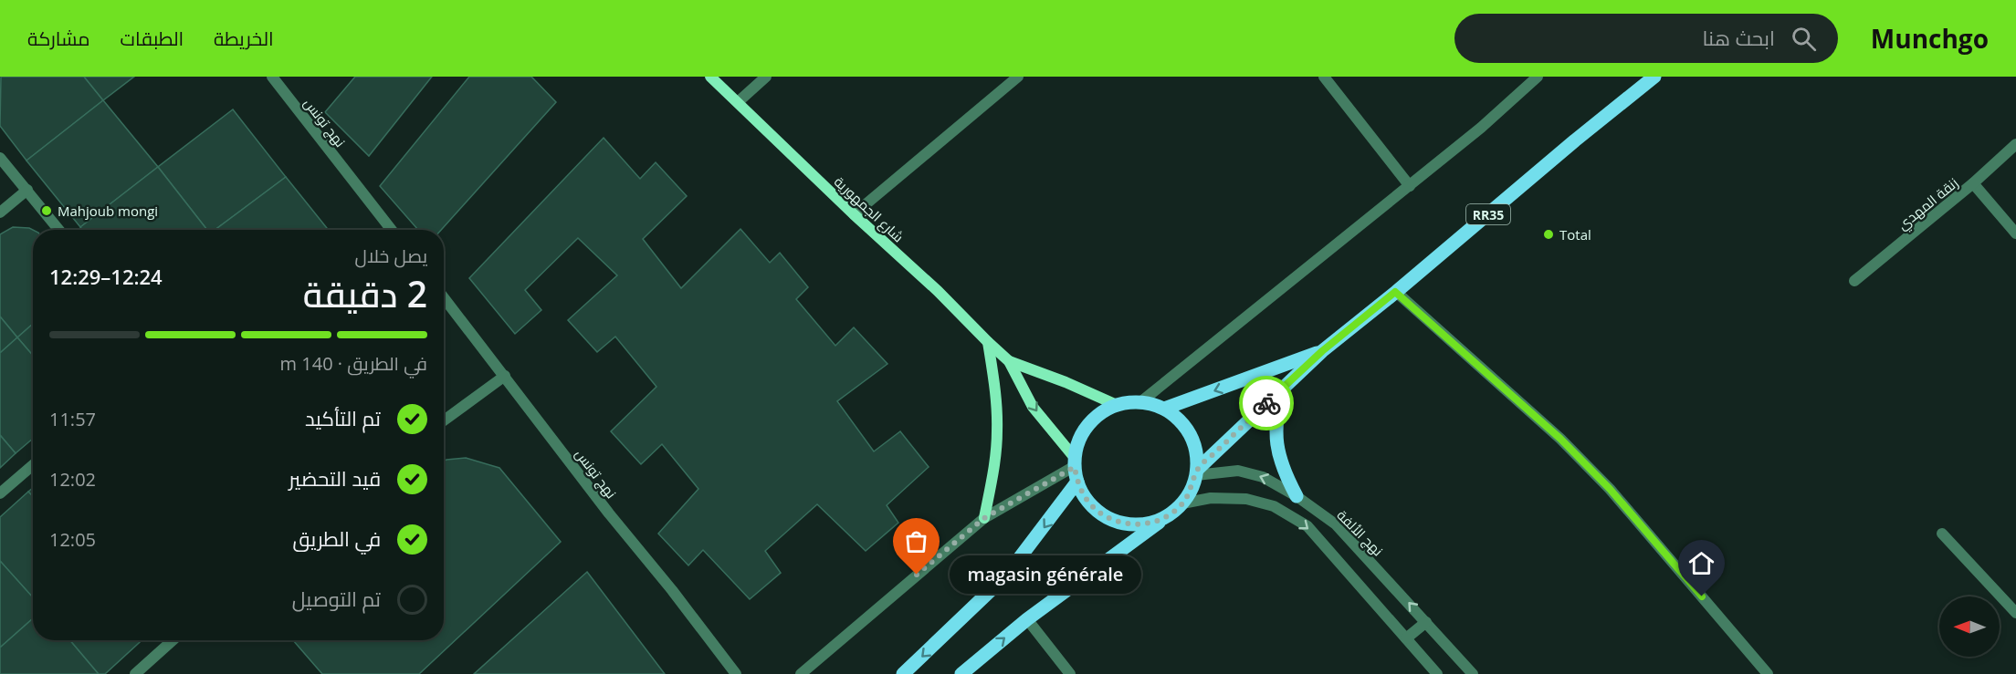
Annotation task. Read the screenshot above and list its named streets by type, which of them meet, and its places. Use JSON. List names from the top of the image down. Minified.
{"streets":{"main road":["RR35"],"street":["نهج تونس","زنقة المهدي","شارع الجمهورية","نهج الألفة"]},"crossings":[["RR35","نهج الألفة"]],"places":["Mahjoub mongi","Total","magasin générale"],"north":"left","page":{"header":"Munchgo","search":"ابحث هنا","nav":["الخريطة","الطبقات","مشاركة"],"heading":["2 دقيقة","يصل خلال","12:24–12:29"],"bar":"في الطريق · 140 m","list":[["تم التأكيد","11:57"],["قيد التحضير","12:02"],["في الطريق","12:05"],"تم التوصيل"],"bubble":"magasin générale"}}
